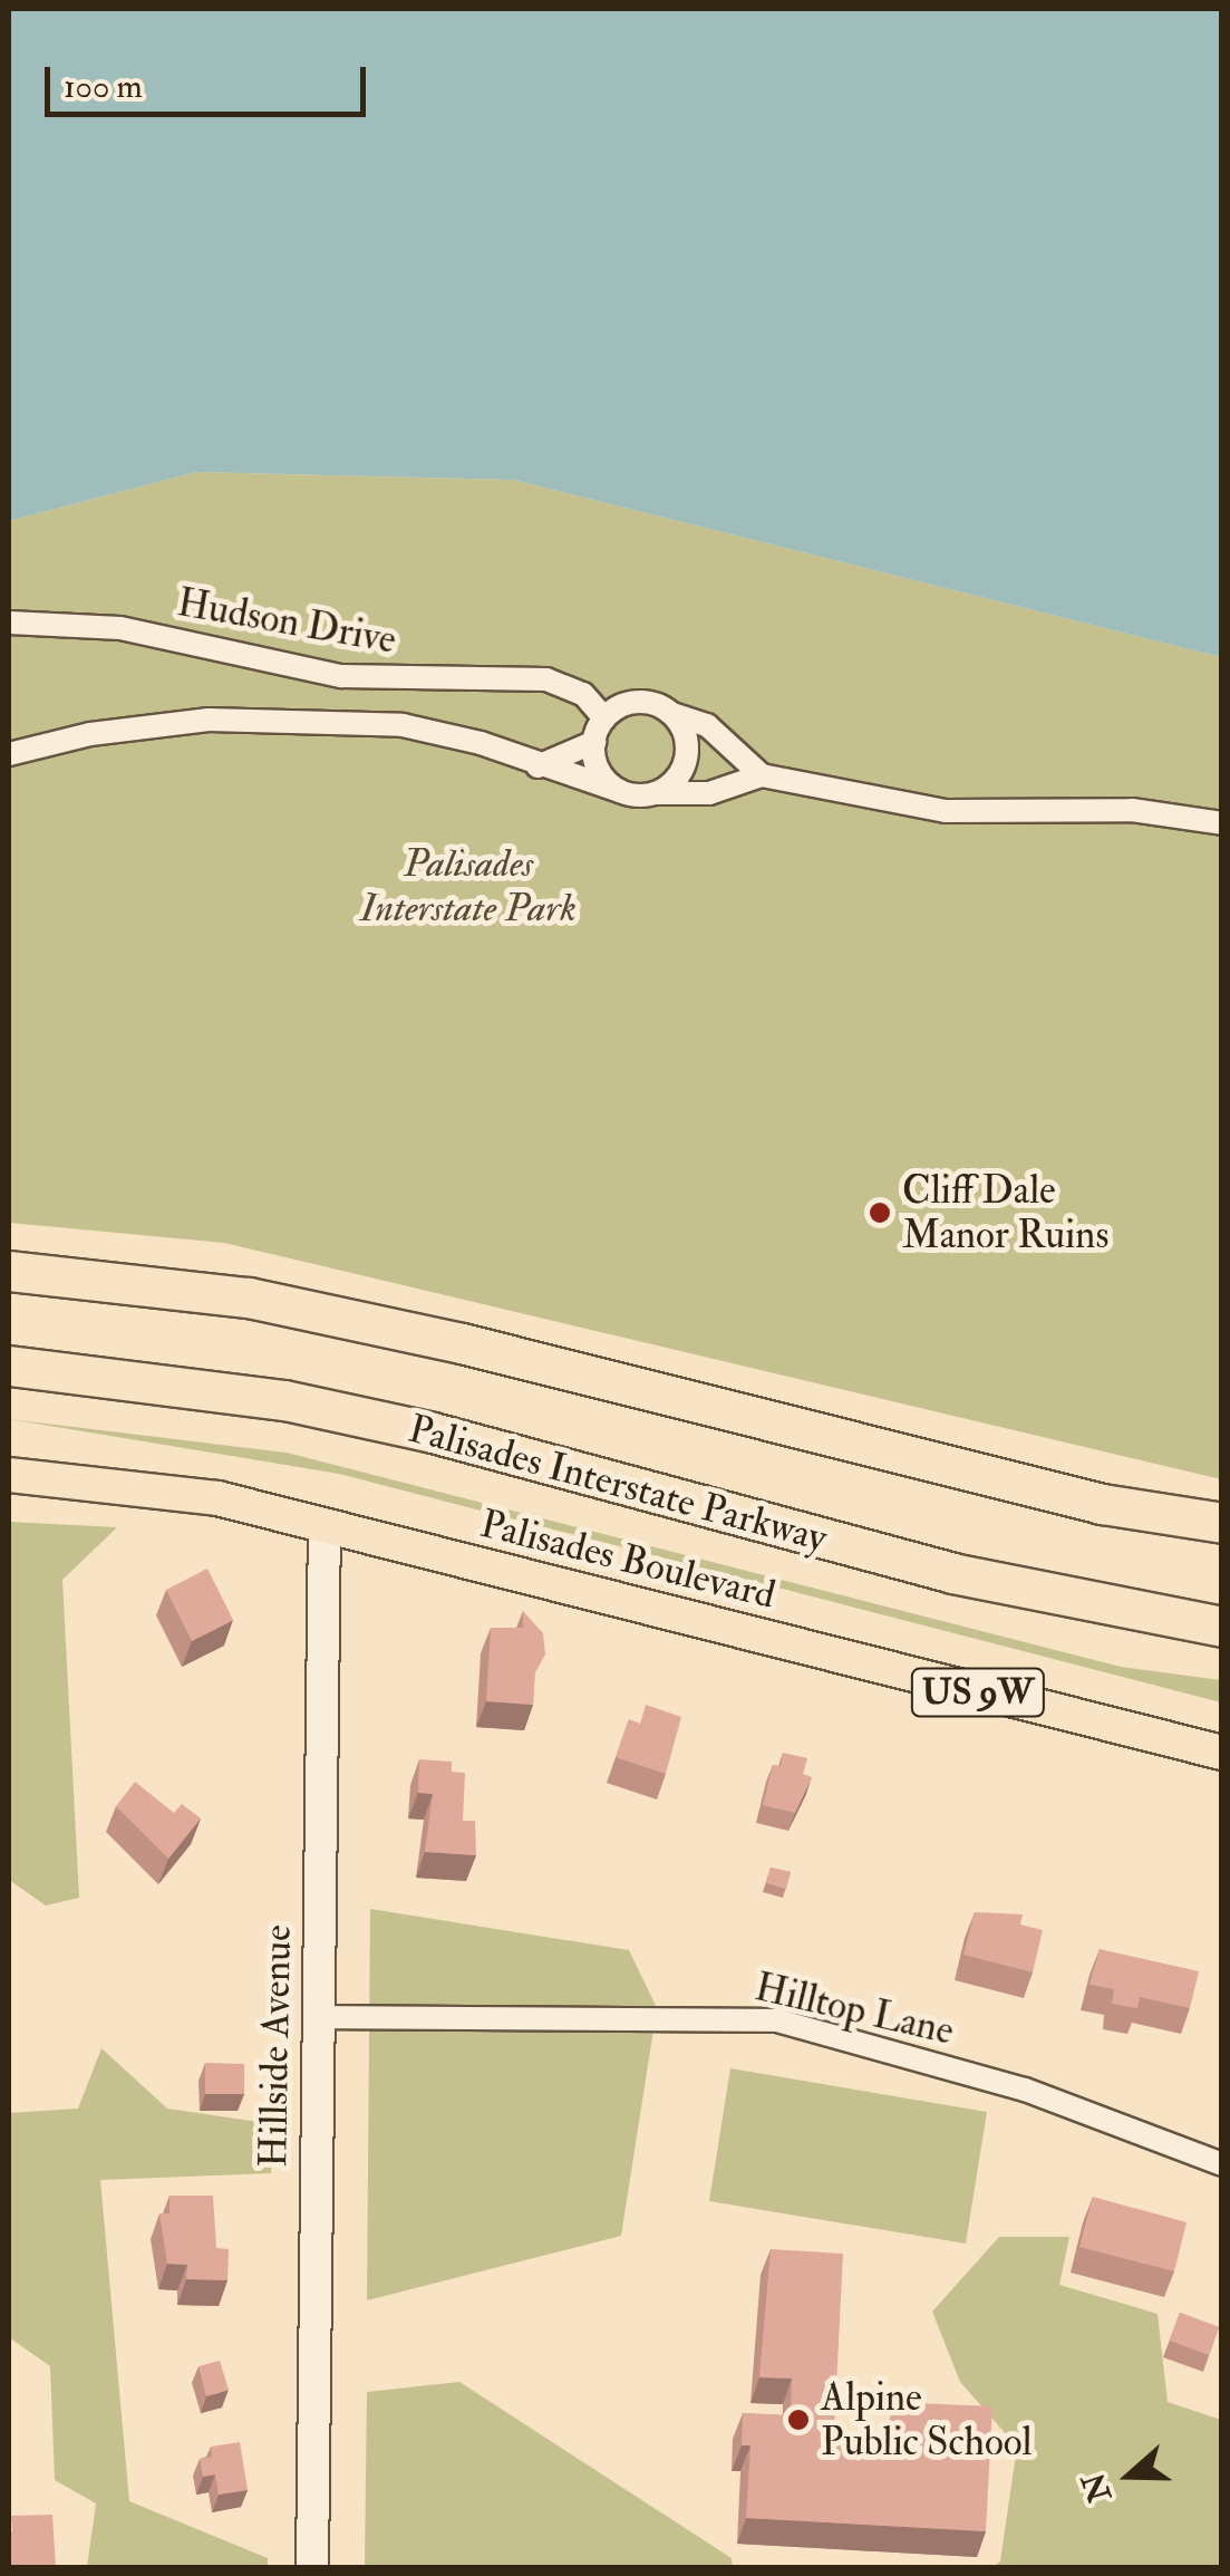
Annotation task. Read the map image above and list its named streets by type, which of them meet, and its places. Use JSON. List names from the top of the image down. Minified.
{"streets":{"highway":["Palisades Interstate Parkway"],"main road":["Palisades Boulevard","US 9W","Hillside Avenue"],"street":["Hudson Drive","Hilltop Lane"]},"crossings":[["Palisades Boulevard","Hillside Avenue"],["Hilltop Lane","Hillside Avenue"]],"parks":["Palisades Interstate Park"],"places":["Cliff Dale Manor Ruins","Alpine Public School"],"scale_bar":"100 m","north":"left"}
